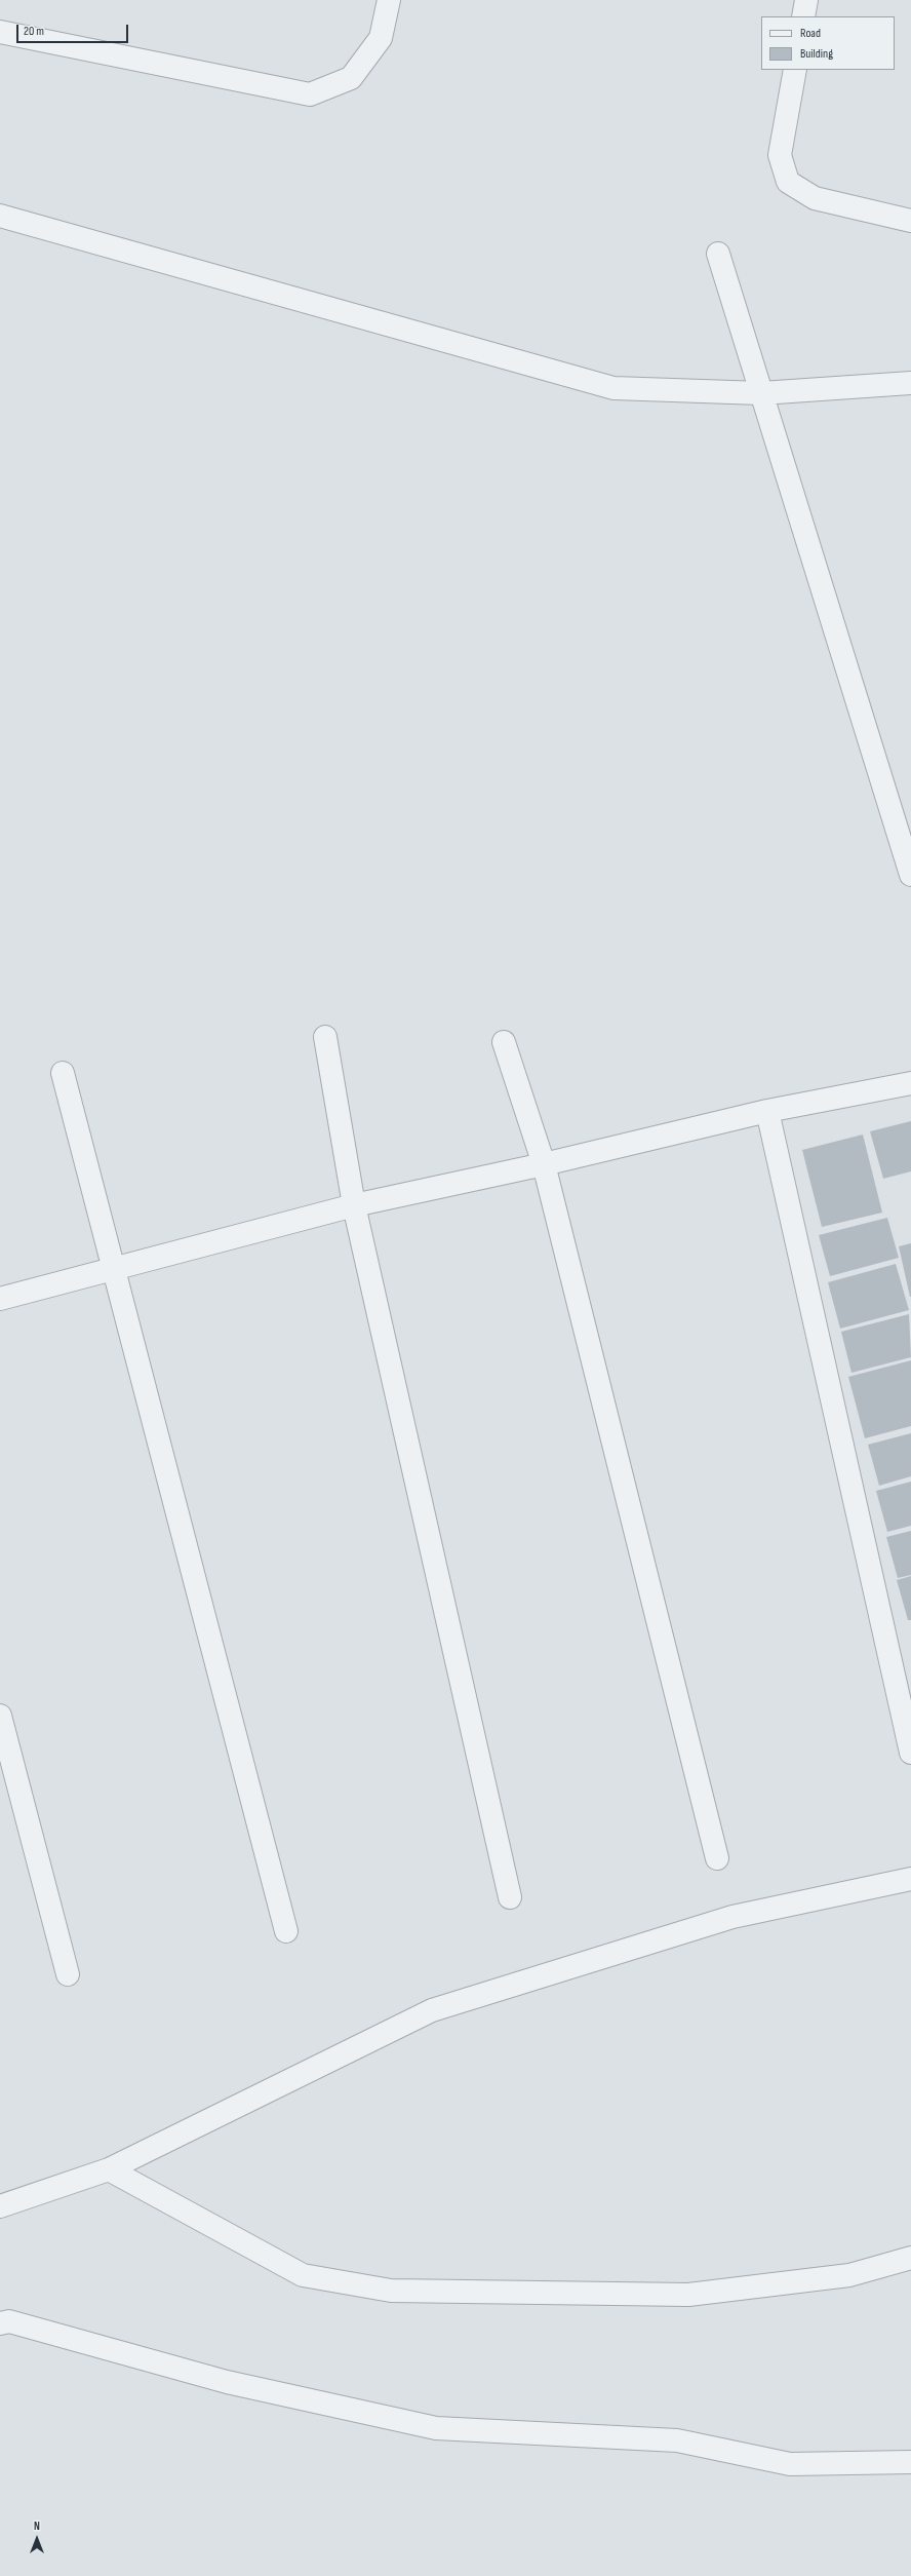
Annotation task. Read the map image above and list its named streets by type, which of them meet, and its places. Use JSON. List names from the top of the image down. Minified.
{"legend":["Road","Building"],"scale_bar":"20 m","north":"top"}
